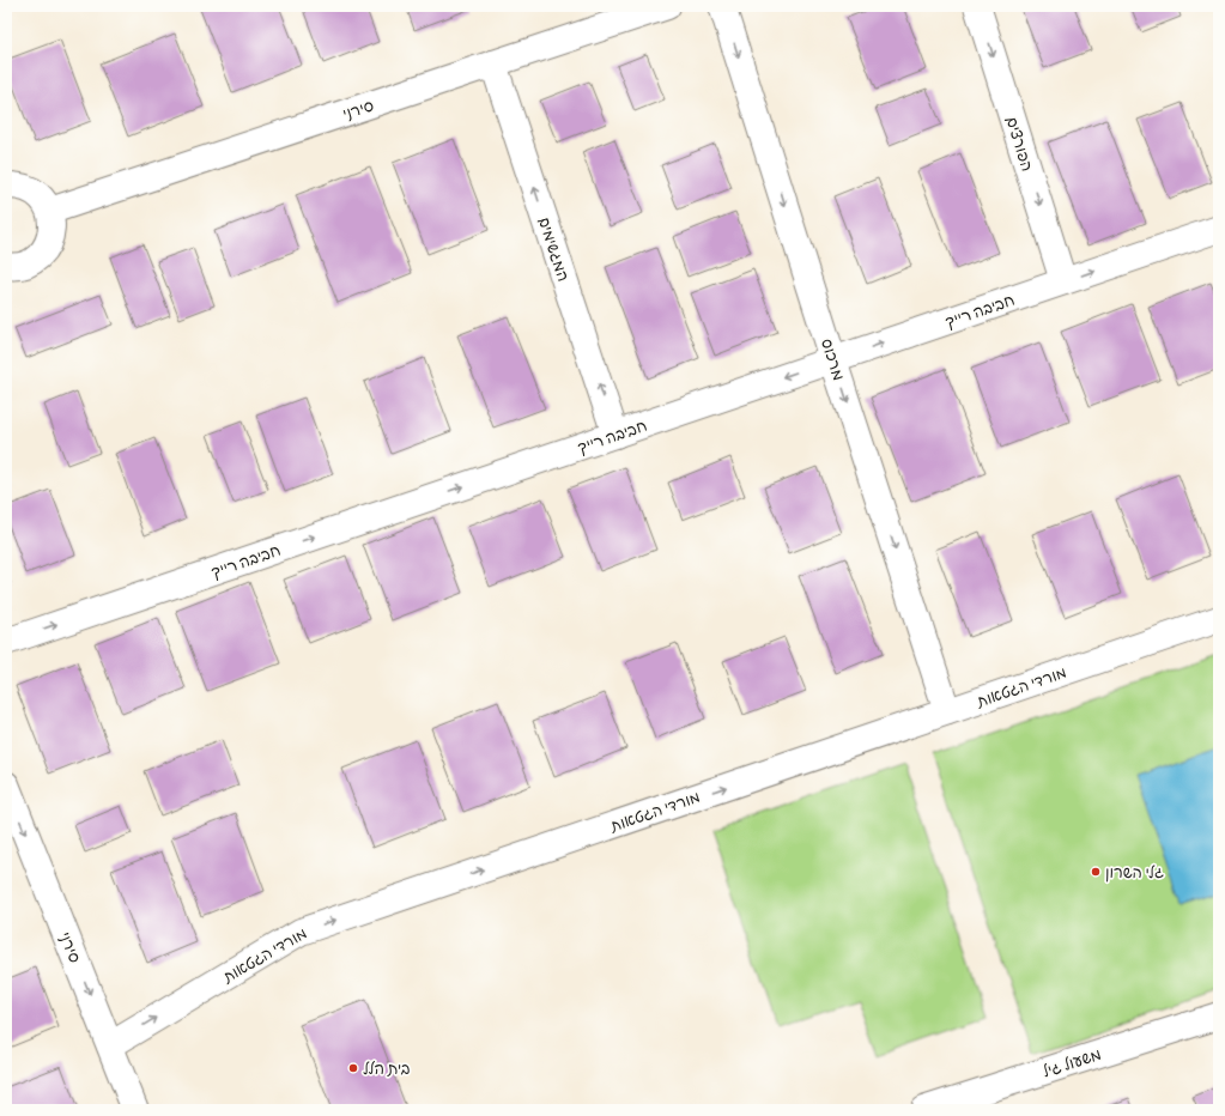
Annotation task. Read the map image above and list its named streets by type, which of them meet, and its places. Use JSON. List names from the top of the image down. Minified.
{"streets":{"street":["סירני","הפורצים","המגשימים","חביבה רייך","מרכוס","מורדי הגטאות","משעול גיל"]},"crossings":[["סירני","המגשימים"],["סירני","מורדי הגטאות"],["הפורצים","חביבה רייך"],["המגשימים","חביבה רייך"],["חביבה רייך","מרכוס"],["מרכוס","מורדי הגטאות"]],"one_way":["הפורצים","המגשימים","מרכוס","מורדי הגטאות"],"places":["גלי השרון","בית הלל"]}
